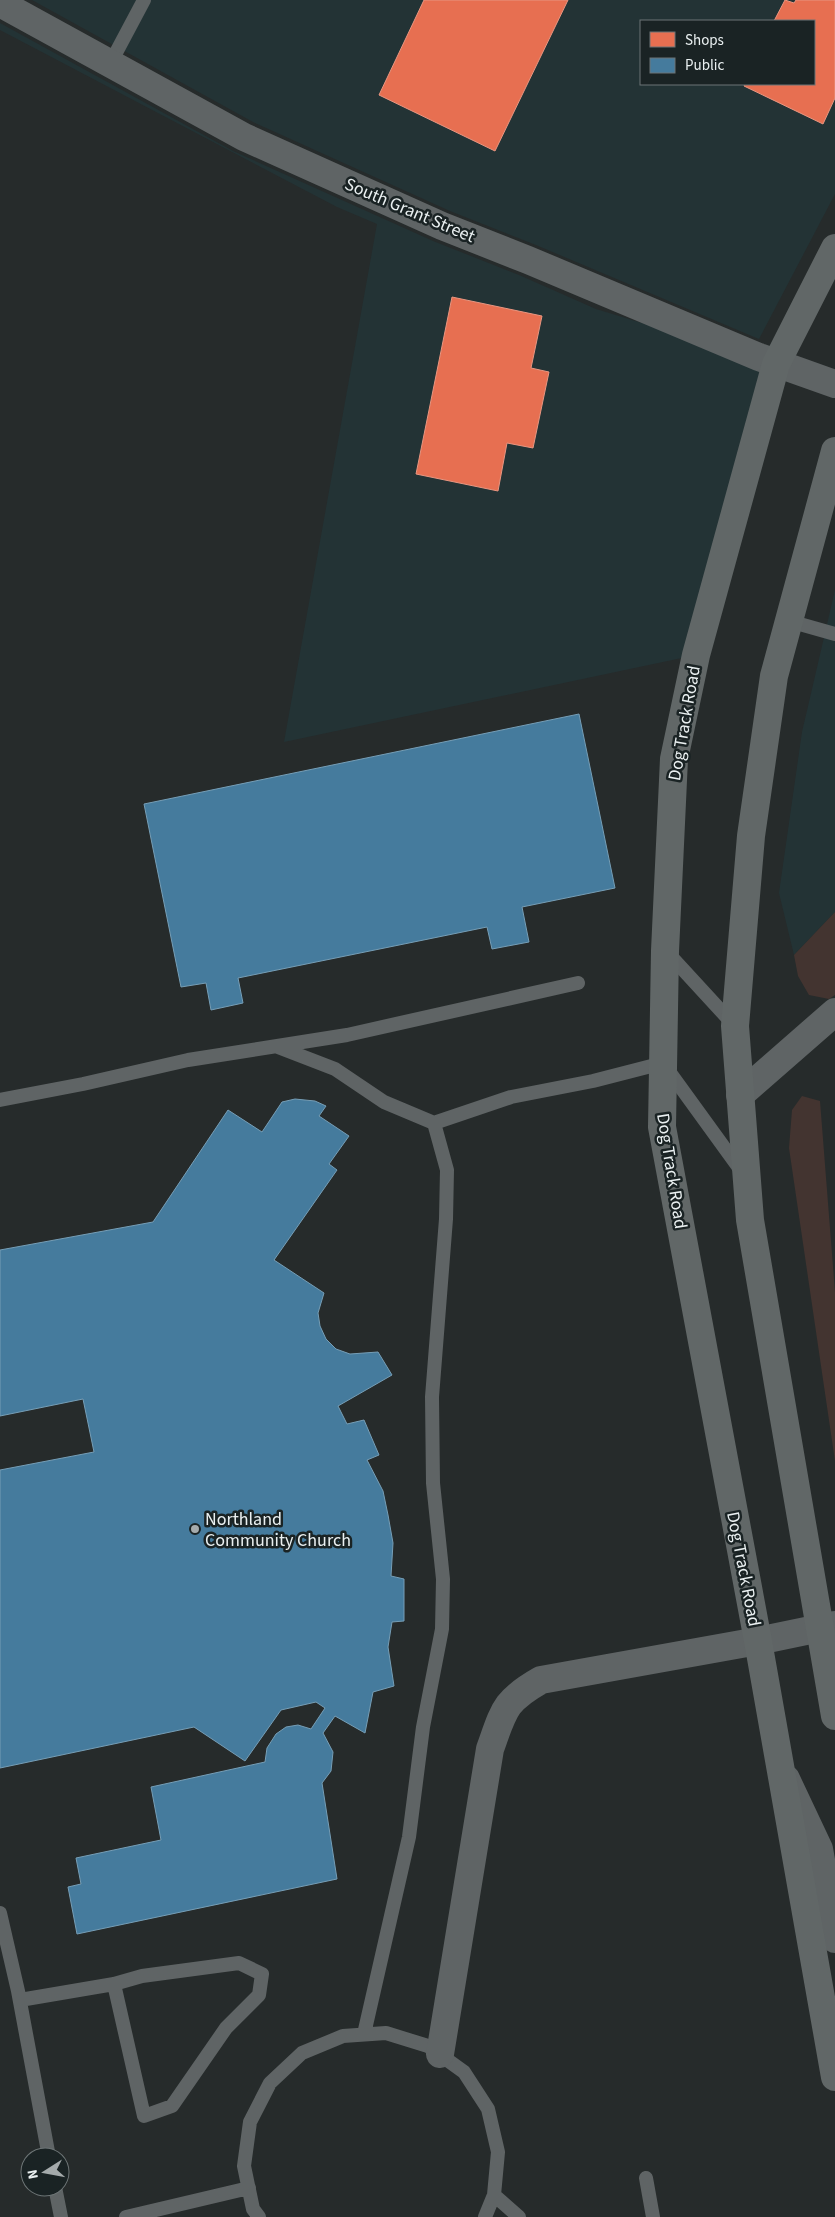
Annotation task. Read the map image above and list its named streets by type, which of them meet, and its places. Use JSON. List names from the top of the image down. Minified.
{"streets":{"main road":["Dog Track Road"],"street":["South Grant Street"]},"crossings":[["South Grant Street","Dog Track Road"]],"places":["Northland Community Church"],"legend":["Shops","Public"],"north":"left"}
